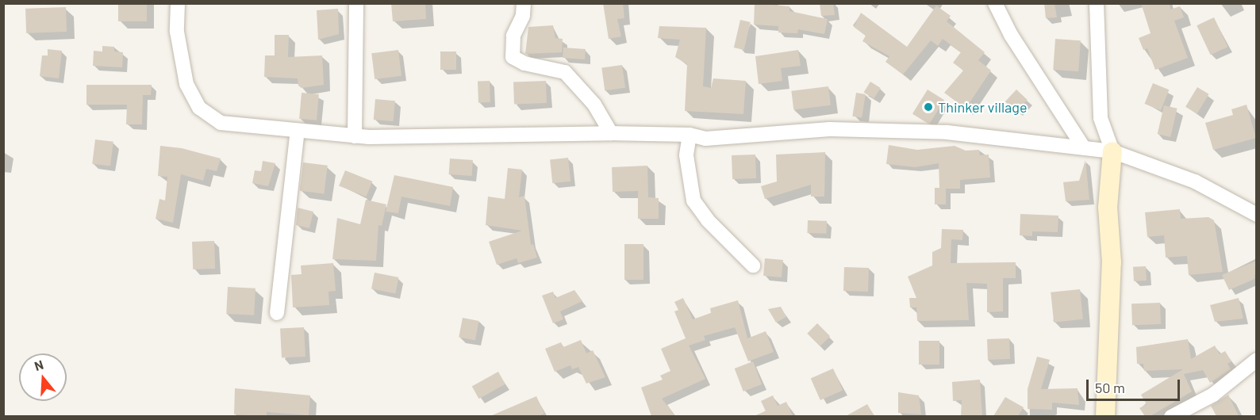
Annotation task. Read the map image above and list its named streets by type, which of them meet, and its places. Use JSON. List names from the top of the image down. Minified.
{"places":["Thinker village"],"scale_bar":"50 m","north":"top"}
